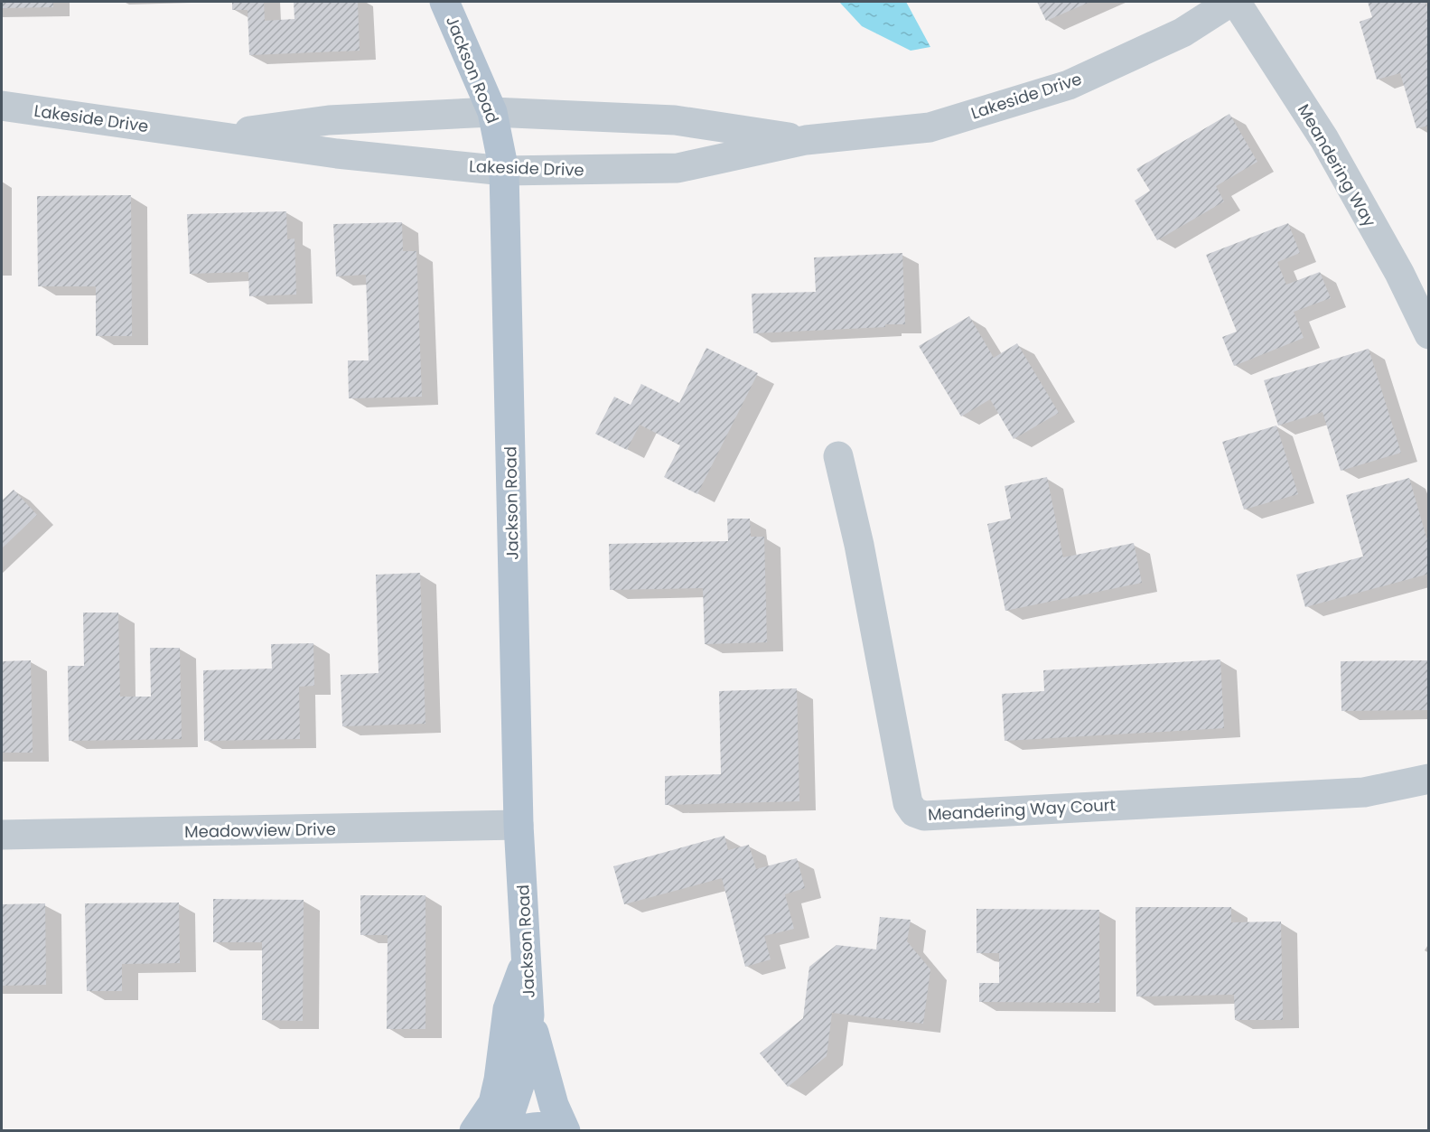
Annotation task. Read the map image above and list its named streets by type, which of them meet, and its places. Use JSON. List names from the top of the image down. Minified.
{"streets":{"main road":["Jackson Road"],"street":["Lakeside Drive","Meandering Way","Meandering Way Court","Meadowview Drive"]},"crossings":[["Jackson Road","Lakeside Drive"],["Jackson Road","Meadowview Drive"]]}
